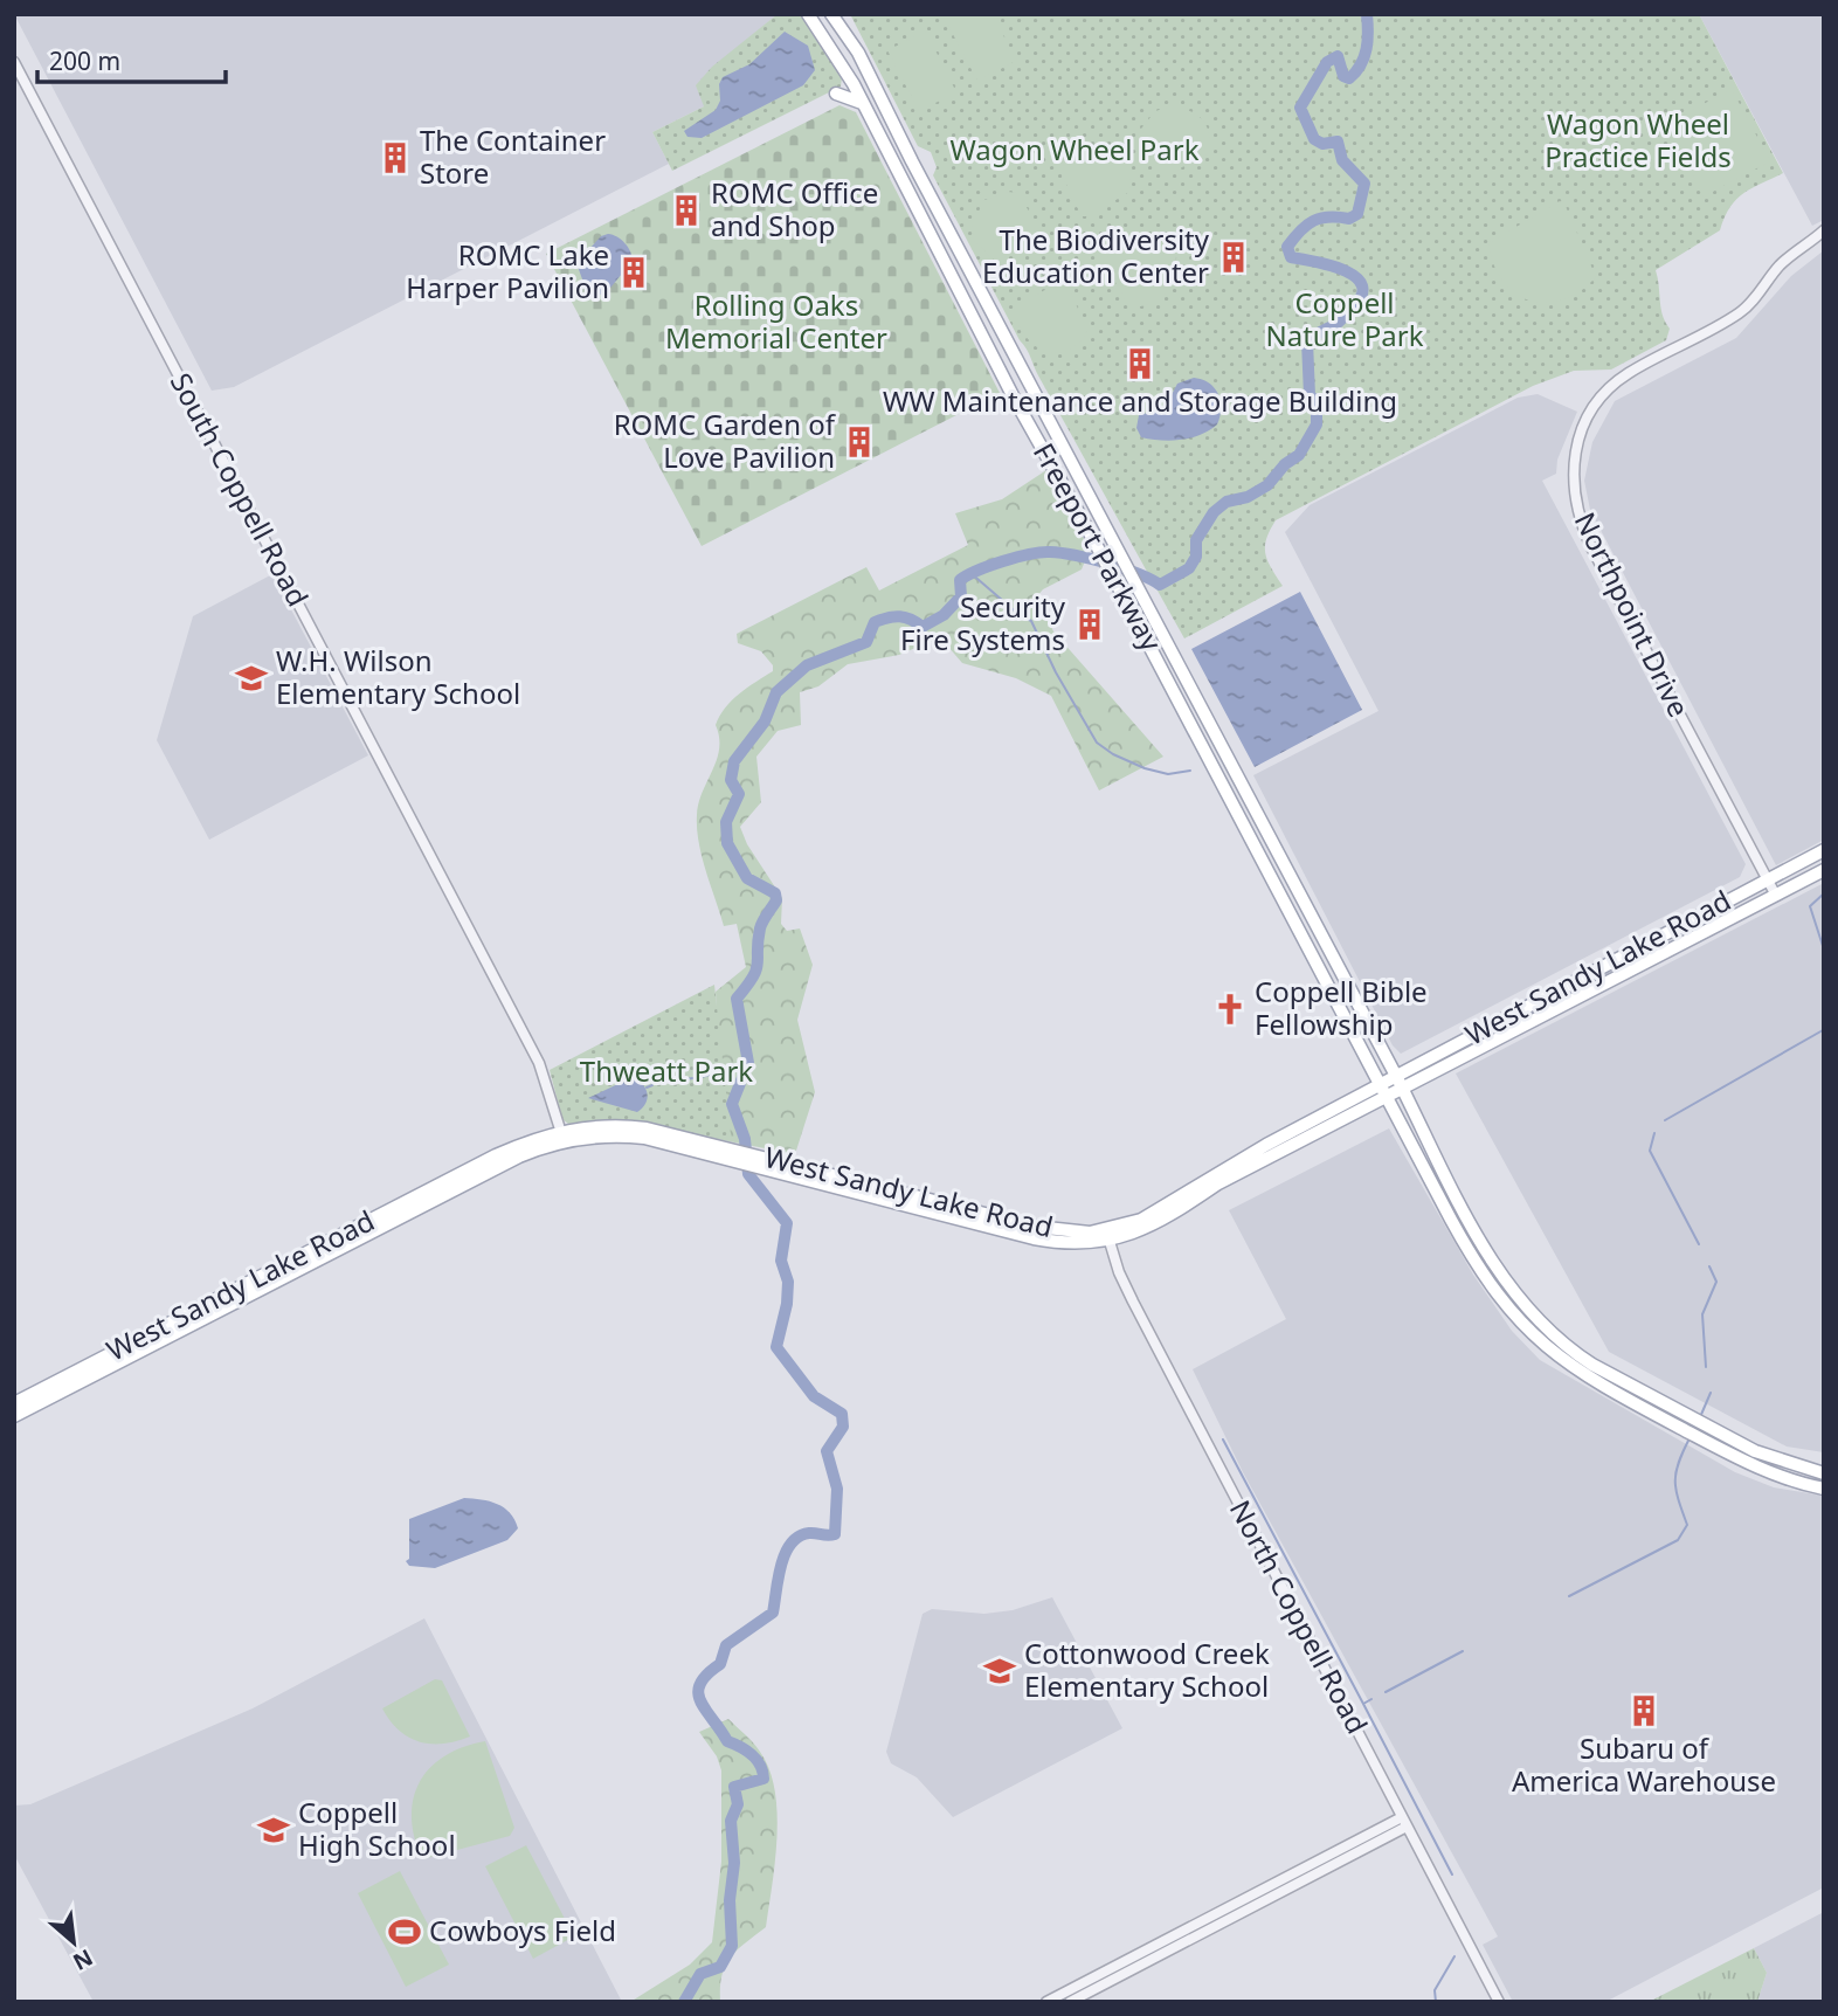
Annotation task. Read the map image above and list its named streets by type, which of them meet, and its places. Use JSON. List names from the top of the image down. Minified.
{"streets":{"main road":["Freeport Parkway","West Sandy Lake Road"],"street":["South Coppell Road","Northpoint Drive","North Coppell Road"]},"crossings":[["South Coppell Road","West Sandy Lake Road"],["Freeport Parkway","West Sandy Lake Road"],["Northpoint Drive","West Sandy Lake Road"],["West Sandy Lake Road","North Coppell Road"]],"parks":["Wagon Wheel Practice Fields","Wagon Wheel Park","Coppell Nature Park","Rolling Oaks Memorial Center","Thweatt Park"],"places":{"building":["The Container Store","ROMC Office and Shop","The Biodiversity Education Center","ROMC Lake Harper Pavilion","WW Maintenance and Storage Building","ROMC Garden of Love Pavilion","Security Fire Systems","Subaru of America Warehouse"],"school or university":["W.H. Wilson Elementary School","Cottonwood Creek Elementary School","Coppell High School"],"church":["Coppell Bible Fellowship"],"sports":["Cowboys Field"]},"scale_bar":"200 m","north":"bottom right"}
